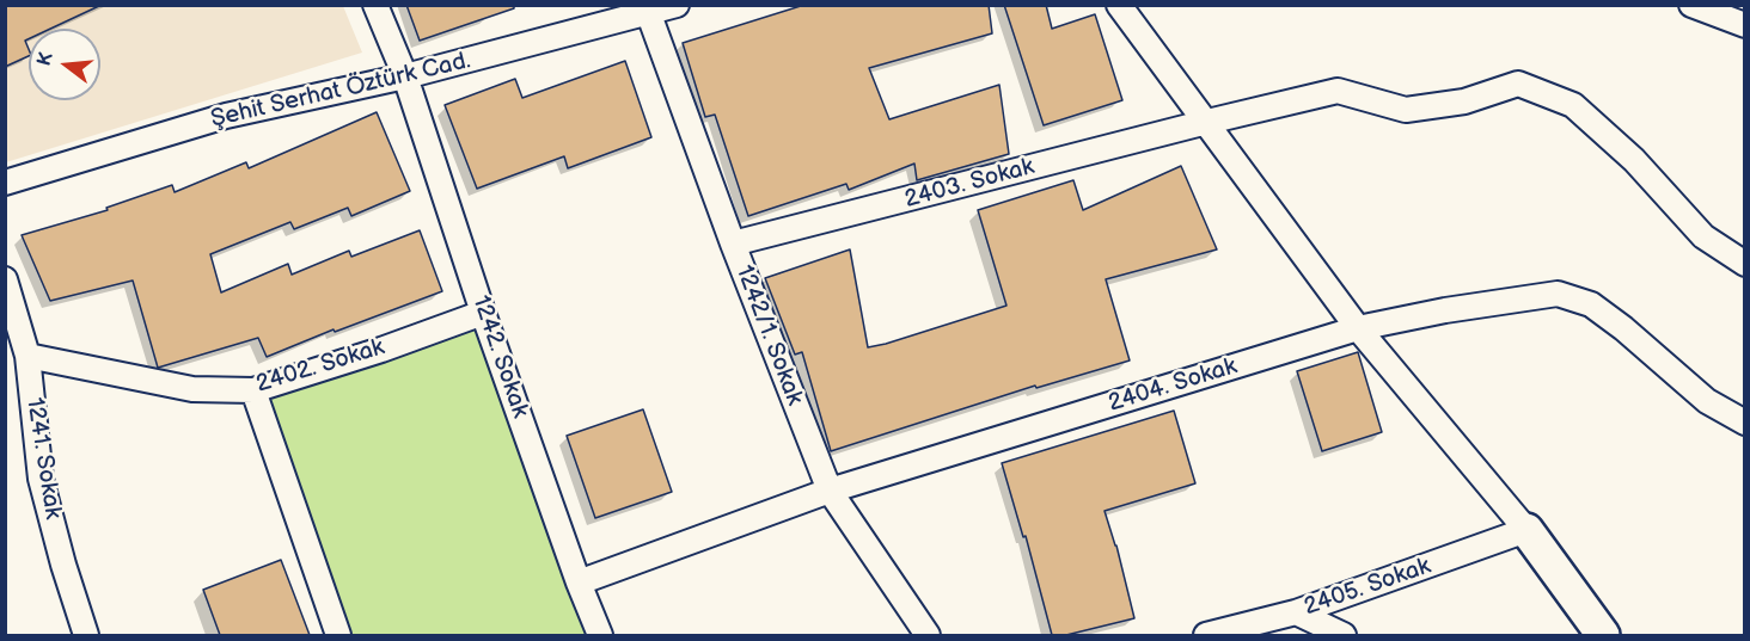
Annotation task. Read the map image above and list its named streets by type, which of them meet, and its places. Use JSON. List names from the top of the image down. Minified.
{"streets":{"street":["Şehit Serhat Öztürk Cad.","2403. Sokak","1242/1. Sokak","1242. Sokak","2402. Sokak","2404. Sokak","1241. Sokak","2405. Sokak"]},"crossings":[["Şehit Serhat Öztürk Cad.","1242/1. Sokak"],["Şehit Serhat Öztürk Cad.","1242. Sokak"],["2403. Sokak","1242/1. Sokak"],["1242/1. Sokak","2404. Sokak"],["1242. Sokak","2402. Sokak"],["1242. Sokak","2404. Sokak"],["2402. Sokak","1241. Sokak"]],"north":"left"}
